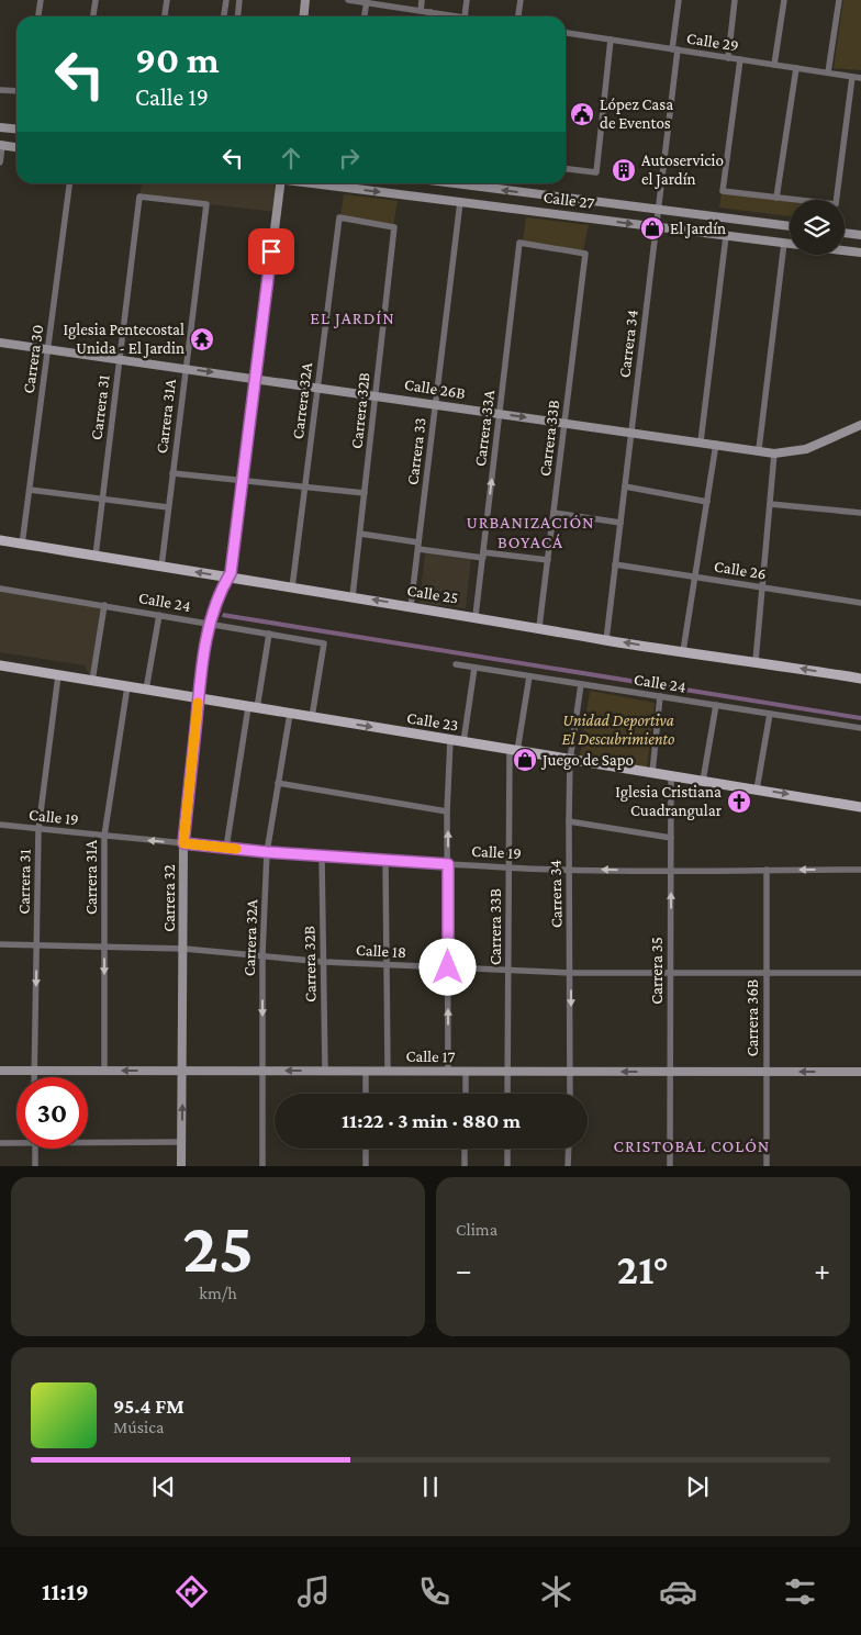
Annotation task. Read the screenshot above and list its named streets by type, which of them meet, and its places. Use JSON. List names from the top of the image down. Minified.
{"streets":{"main road":["Calle 25","Calle 23"],"street":["Calle 29","Calle 27","Carrera 34","Carrera 30","Calle 26B","Carrera 32A","Carrera 31","Carrera 32B","Carrera 31A","Carrera 33A","Carrera 33B","Carrera 33","Calle 26","Calle 24","Calle 19","Carrera 32","Calle 18","Carrera 35","Carrera 36B","Calle 17"]},"crossings":[["Calle 29","Carrera 34"],["Calle 27","Carrera 34"],["Calle 27","Carrera 33"],["Carrera 34","Calle 26B"],["Carrera 34","Calle 26"],["Carrera 34","Calle 25"],["Carrera 34","Calle 24"],["Carrera 34","Calle 23"],["Carrera 34","Calle 19"],["Carrera 34","Calle 18"],["Carrera 34","Calle 17"],["Carrera 30","Calle 26B"],["Carrera 30","Calle 25"],["Calle 26B","Carrera 32A"],["Calle 26B","Carrera 31"],["Calle 26B","Carrera 32B"],["Calle 26B","Carrera 31A"],["Calle 26B","Carrera 33A"],["Calle 26B","Carrera 33B"],["Calle 26B","Carrera 33"],["Calle 26B","Carrera 32"],["Carrera 32A","Carrera 32B"],["Carrera 32A","Calle 25"],["Carrera 32A","Calle 23"],["Carrera 32A","Calle 19"],["Carrera 32A","Calle 18"],["Carrera 32A","Calle 17"],["Carrera 31","Carrera 31A"],["Carrera 31","Calle 25"],["Carrera 31","Calle 23"],["Carrera 31","Calle 19"],["Carrera 31","Calle 18"],["Carrera 31","Calle 17"],["Carrera 32B","Calle 25"],["Carrera 32B","Calle 19"],["Carrera 32B","Calle 18"],["Carrera 32B","Calle 17"],["Carrera 31A","Calle 25"],["Carrera 31A","Calle 23"],["Carrera 31A","Calle 19"],["Carrera 31A","Calle 18"],["Carrera 31A","Calle 17"],["Carrera 33A","Carrera 33B"],["Carrera 33A","Calle 25"],["Carrera 33B","Calle 25"],["Carrera 33B","Calle 24"],["Carrera 33B","Calle 23"],["Carrera 33B","Calle 19"],["Carrera 33B","Calle 18"],["Carrera 33B","Calle 17"],["Carrera 33","Calle 25"],["Calle 25","Carrera 32"],["Calle 24","Calle 23"],["Calle 24","Carrera 32"],["Calle 23","Carrera 32"],["Calle 23","Carrera 35"],["Calle 19","Carrera 32"],["Calle 19","Carrera 35"],["Calle 19","Carrera 36B"],["Carrera 32","Calle 18"],["Carrera 32","Calle 17"],["Calle 18","Carrera 35"],["Calle 18","Carrera 36B"],["Carrera 35","Calle 17"],["Carrera 36B","Calle 17"]],"one_way":["Calle 25","Calle 17"],"districts":["EL JARDÍN","URBANIZACIÓN BOYACÁ","CRISTOBAL COLÓN"],"parks":["Unidad Deportiva El Descubrimiento"],"places":{"public building":["López Casa de Eventos"],"building":["Autoservicio el Jardín"],"shop":["El Jardín","Juego de Sapo"],"temple":["Iglesia Pentecostal Unida - El Jardin"],"church":["Iglesia Cristiana Cuadrangular"]},"page":{"turn":["90 m","Calle 19"],"limit":"30","trip":"11:22 · 3 min · 880 m","tile":[["25","km/h"],"Clima"],"heat":["−","21°","+"],"song":["95.4 FM","Música"],"tabs":"11:19"}}
